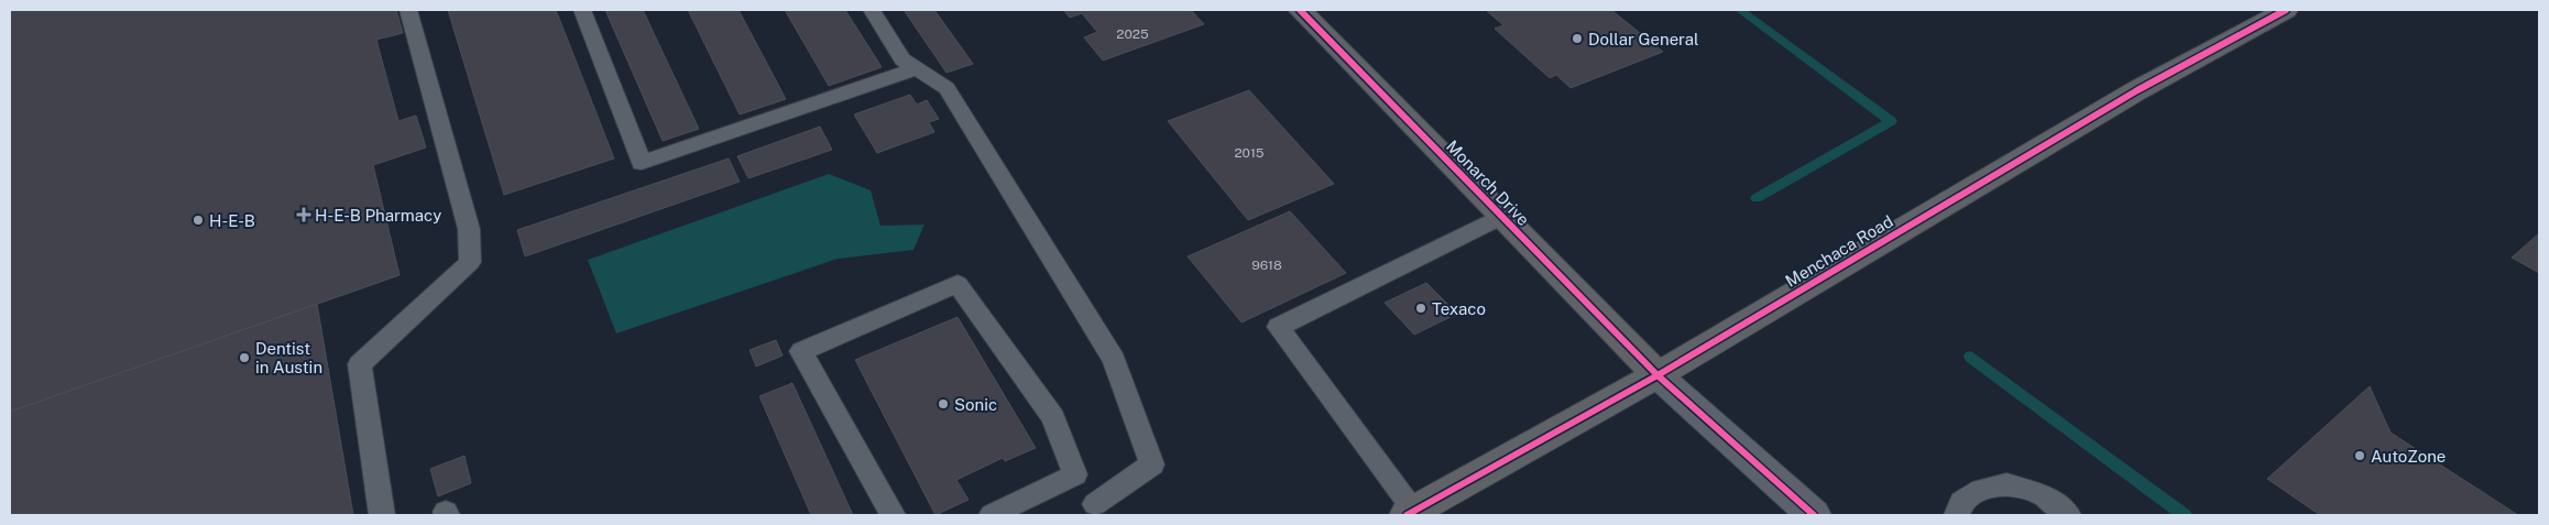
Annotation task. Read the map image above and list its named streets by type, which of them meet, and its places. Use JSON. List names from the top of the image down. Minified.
{"streets":{"main road":["Monarch Drive","Menchaca Road"]},"crossings":[["Monarch Drive","Menchaca Road"]],"places":{"other":["Dollar General","H-E-B","Texaco","Dentist in Austin","Sonic","AutoZone"],"health":["H-E-B Pharmacy"]},"house_numbers":["2025","2015","9618"]}
